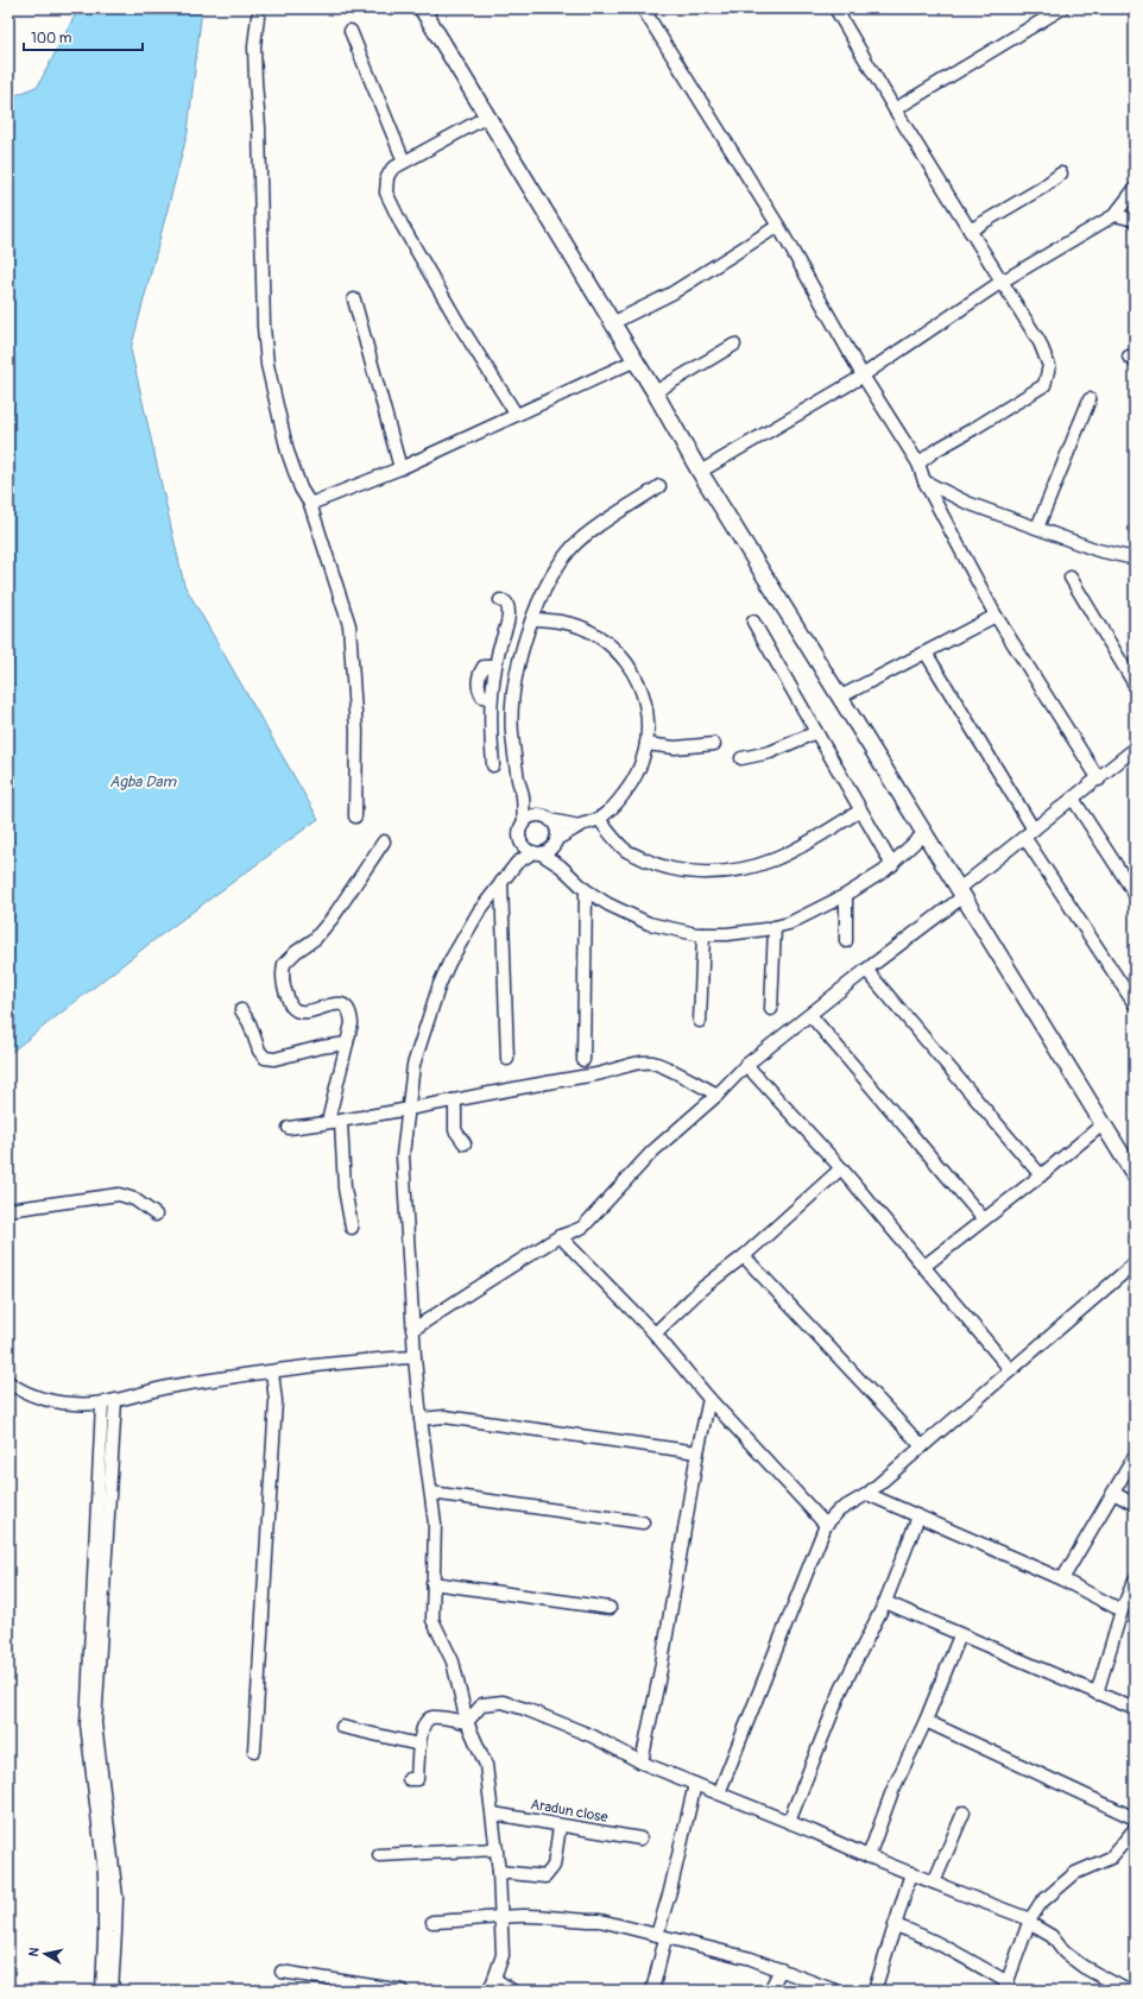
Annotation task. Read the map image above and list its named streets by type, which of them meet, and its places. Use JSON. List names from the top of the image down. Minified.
{"streets":{"street":["Aradun close"]},"water":["Agba Dam"],"scale_bar":"100 m","north":"left"}
